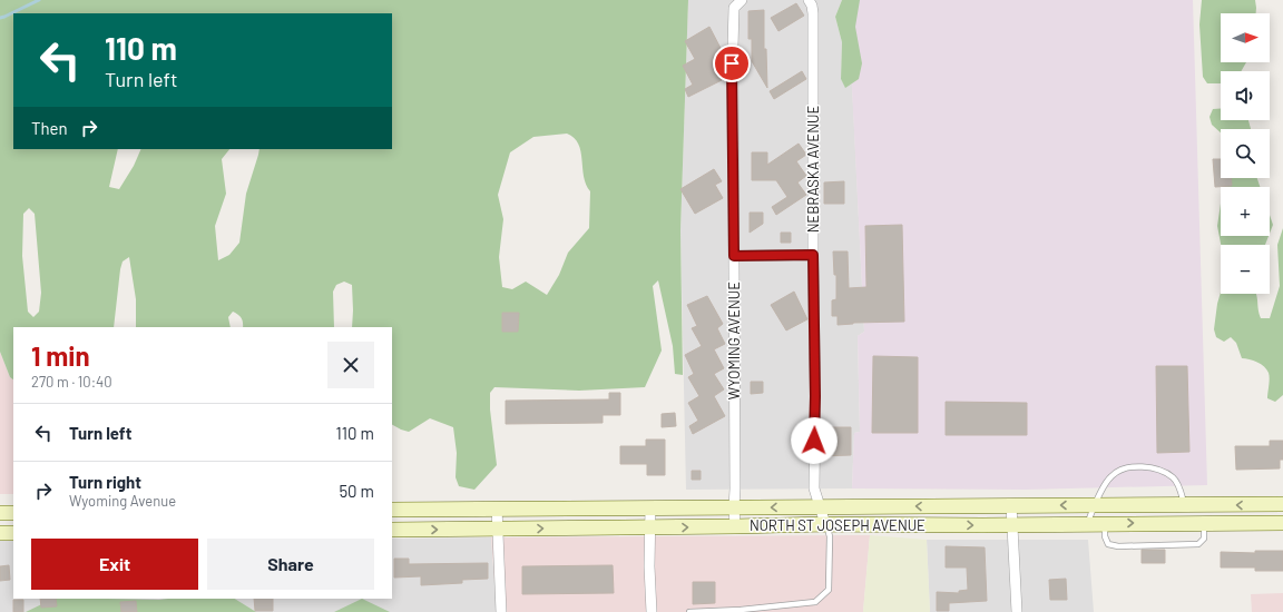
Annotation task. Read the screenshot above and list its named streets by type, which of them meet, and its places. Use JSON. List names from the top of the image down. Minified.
{"streets":{"main road":["NORTH ST JOSEPH AVENUE"],"street":["NEBRASKA AVENUE","WYOMING AVENUE"]},"crossings":[["NEBRASKA AVENUE","NORTH ST JOSEPH AVENUE"],["WYOMING AVENUE","NORTH ST JOSEPH AVENUE"]],"north":"right","page":{"map_buttons":["+","−"],"turn":["110 m","Turn left"],"then":"Then","heading":["1 min","270 m · 10:40"],"list":[{"name":"Turn left","value":"110 m"},{"name":"Turn right","note":"Wyoming Avenue","value":"50 m"}],"buttons":["Exit","Share"]}}
